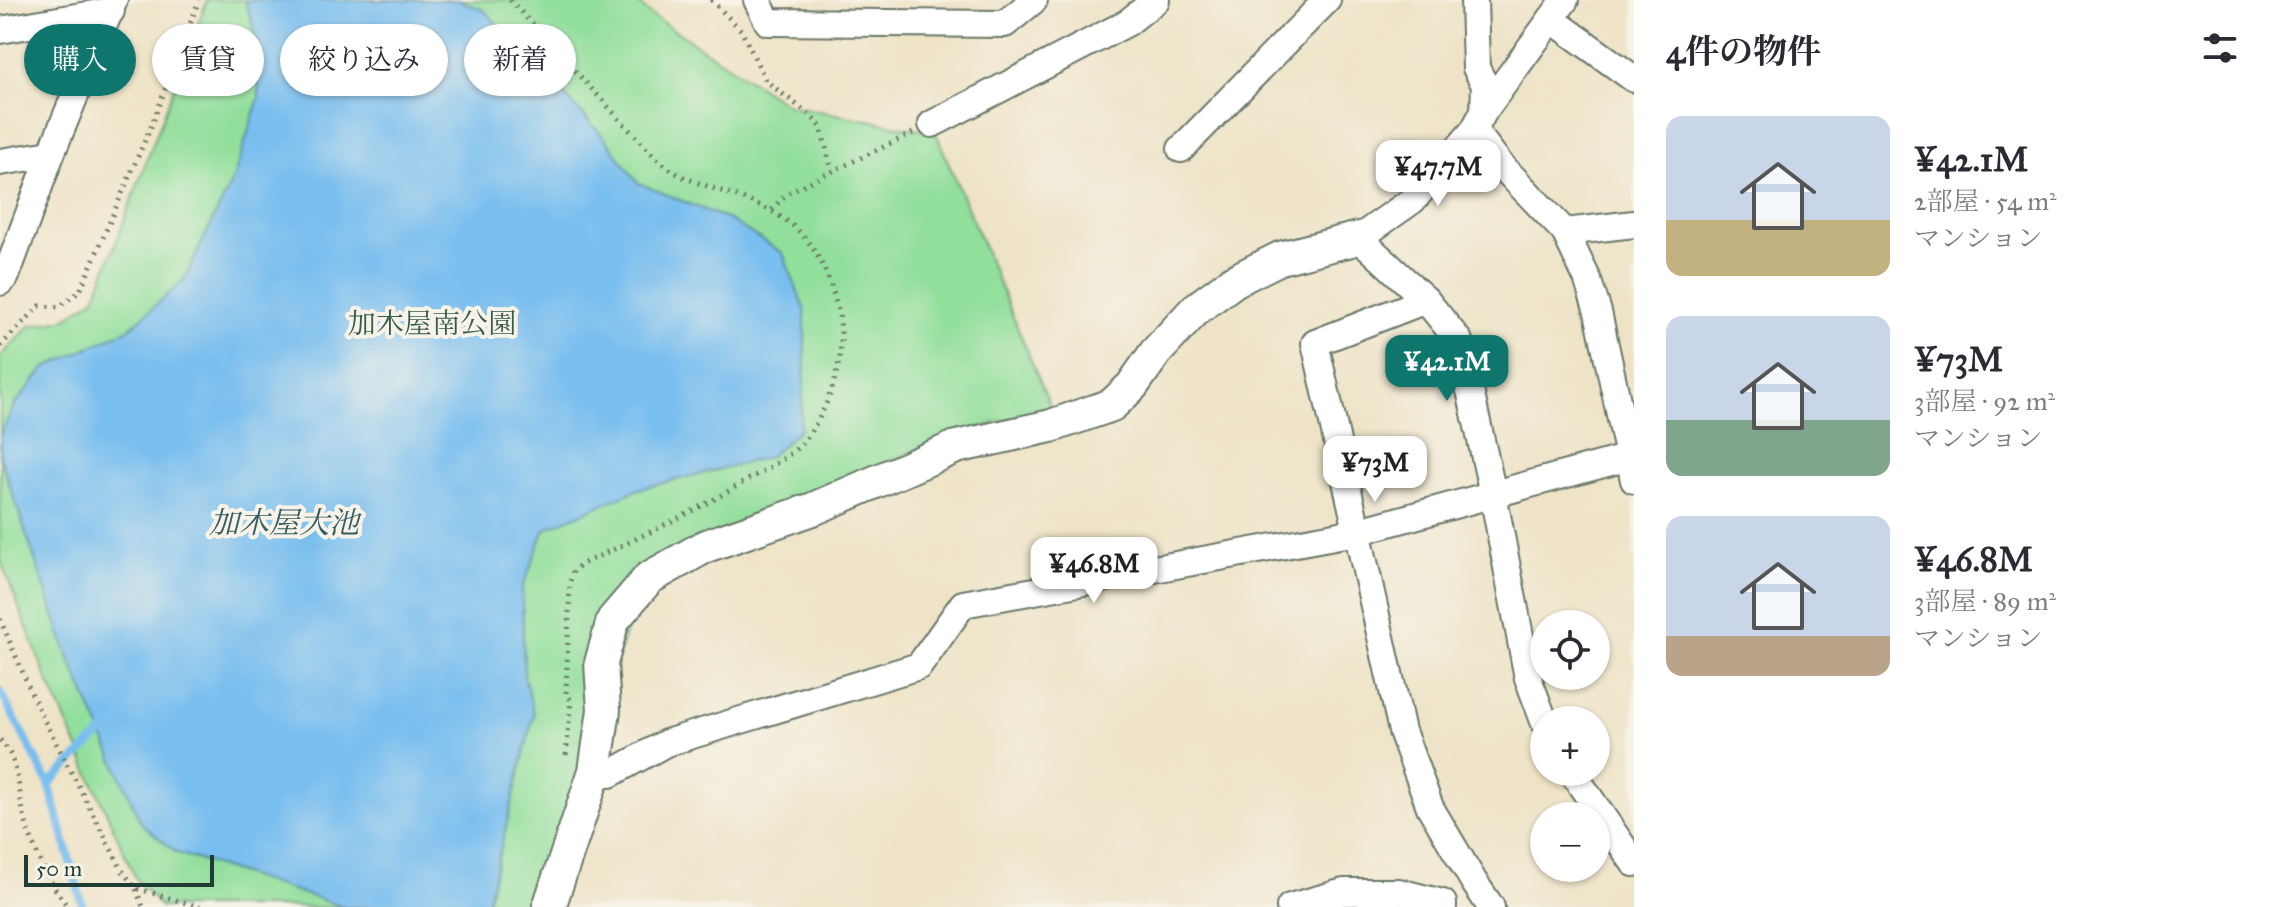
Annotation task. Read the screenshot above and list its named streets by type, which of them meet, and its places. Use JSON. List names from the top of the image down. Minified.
{"water":["加木屋大池"],"parks":["加木屋南公園"],"scale_bar":"50 m","page":{"heading":"4件の物件","chip":["購入","賃貸","絞り込み","新着"],"list":[{"name":"¥42.1M","note":"2部屋 · 54 m² · マンション"},{"name":"¥73M","note":"3部屋 · 92 m² · マンション"},{"name":"¥46.8M","note":"3部屋 · 89 m² · マンション"}],"price":["¥47.7M","¥42.1M","¥73M","¥46.8M"],"map_buttons":["+","−"],"scale":"50 m"}}
